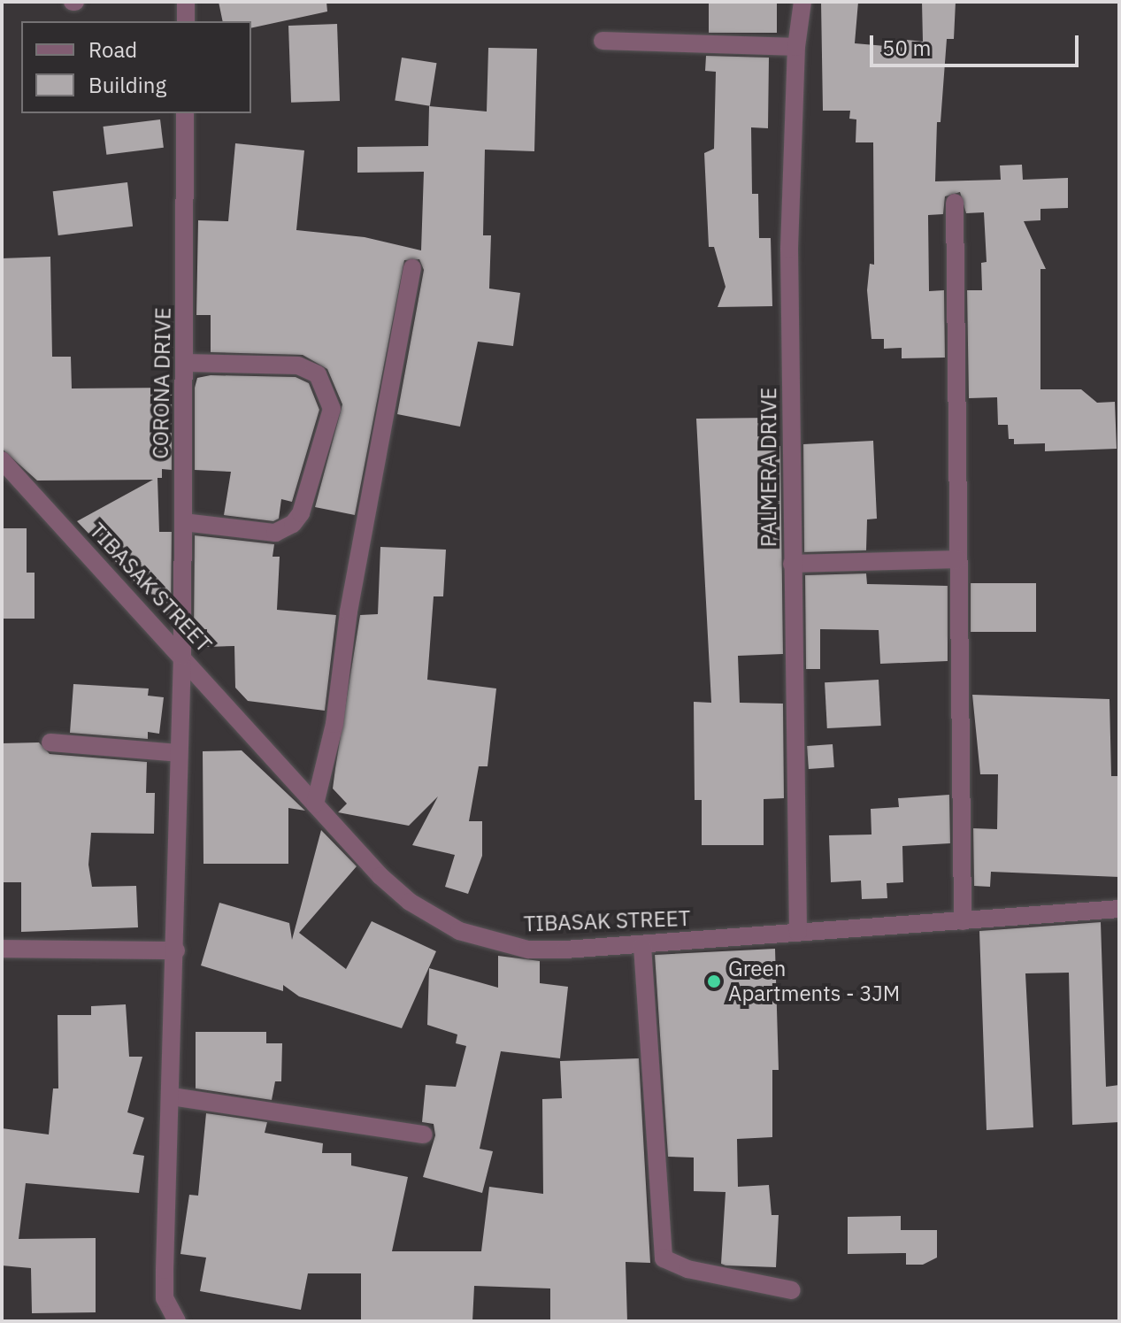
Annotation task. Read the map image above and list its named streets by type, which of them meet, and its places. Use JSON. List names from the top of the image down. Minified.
{"streets":{"street":["CORONA DRIVE","PALMERA DRIVE","TIBASAK STREET"]},"crossings":[["CORONA DRIVE","TIBASAK STREET"],["PALMERA DRIVE","TIBASAK STREET"]],"places":["Green Apartments - 3JM"],"legend":["Road","Building"],"scale_bar":"50 m"}
